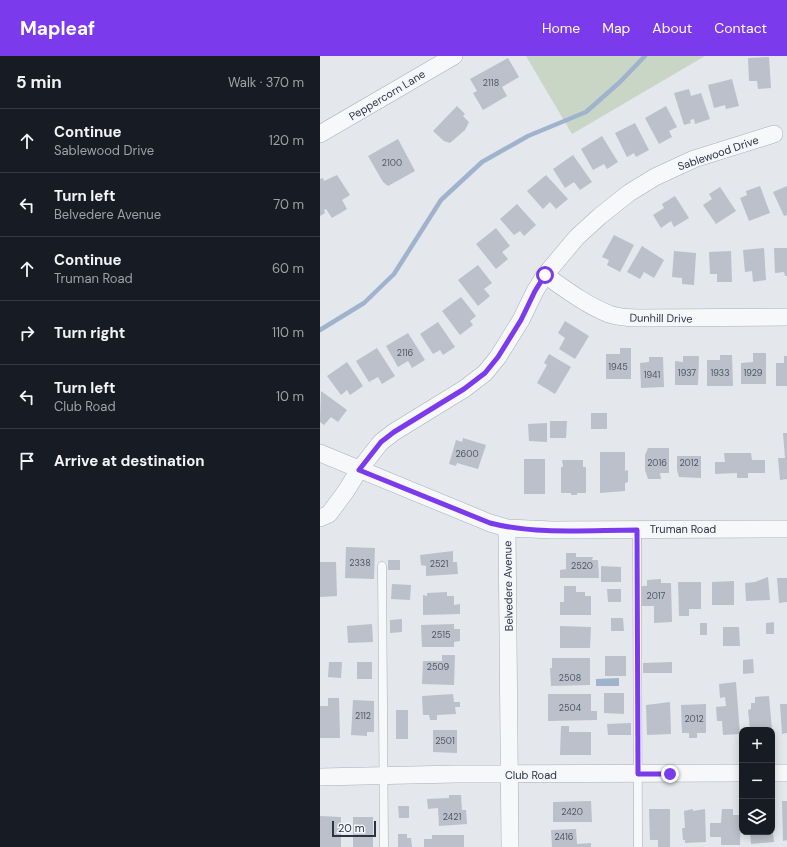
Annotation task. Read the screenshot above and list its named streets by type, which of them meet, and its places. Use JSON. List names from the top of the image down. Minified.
{"streets":{"street":["Peppercorn Lane","Sablewood Drive","Dunhill Drive","Truman Road","Belvedere Avenue","Club Road"]},"crossings":[["Sablewood Drive","Dunhill Drive"],["Sablewood Drive","Belvedere Avenue"],["Truman Road","Belvedere Avenue"],["Belvedere Avenue","Club Road"]],"house_numbers":["2118","2100","2116","1945","1937","1933","1929","1941","2600","2016","2012","2338","2521","2520","2017","2515","2509","2508","2504","2112","2012","2501","2420","2421","2416"],"scale_bar":"20 m","page":{"header":"Mapleaf","nav":["Home","Map","About","Contact"],"heading":["5 min","Walk · 370 m"],"list":[["Continue","Sablewood Drive","120 m"],["Turn left","Belvedere Avenue","70 m"],["Continue","Truman Road","60 m"],["Turn right","110 m"],["Turn left","Club Road","10 m"],"Arrive at destination"],"map_buttons":["+","−"],"scale":"20 m"}}
